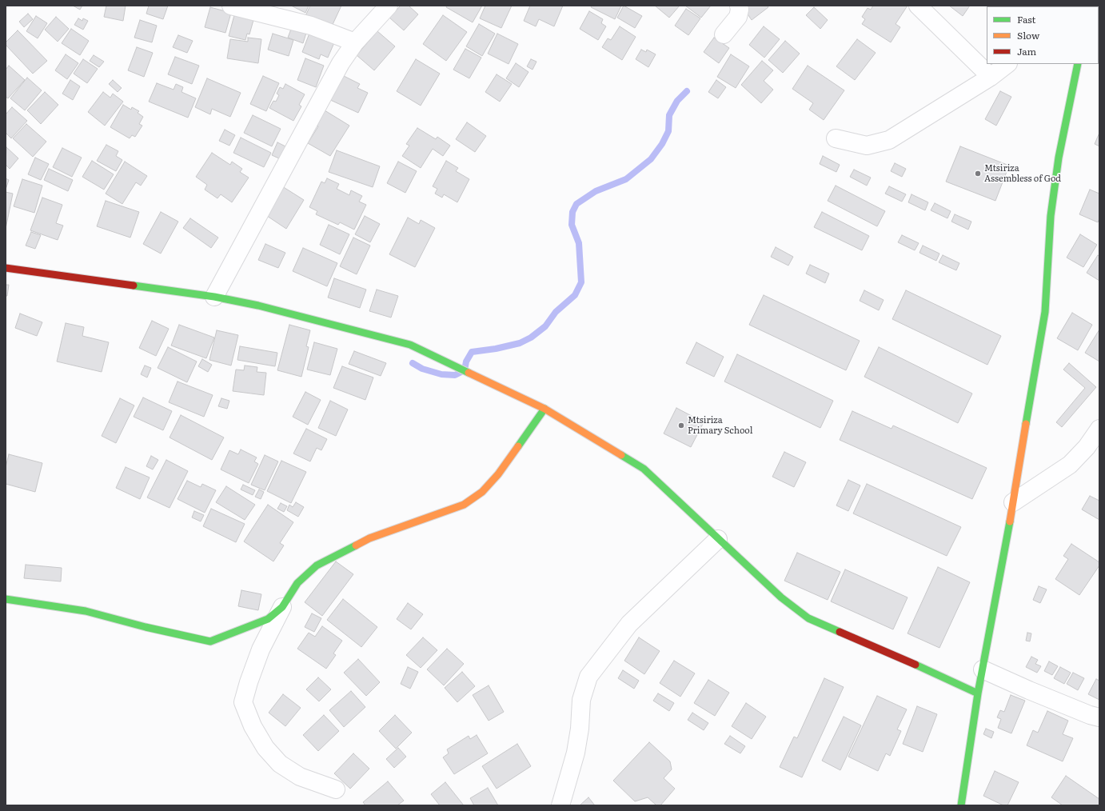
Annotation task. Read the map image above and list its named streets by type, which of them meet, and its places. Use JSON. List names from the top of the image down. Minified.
{"places":["Mtsiriza Assembless of God","Mtsiriza Primary School"],"legend":["Fast","Slow","Jam"]}
